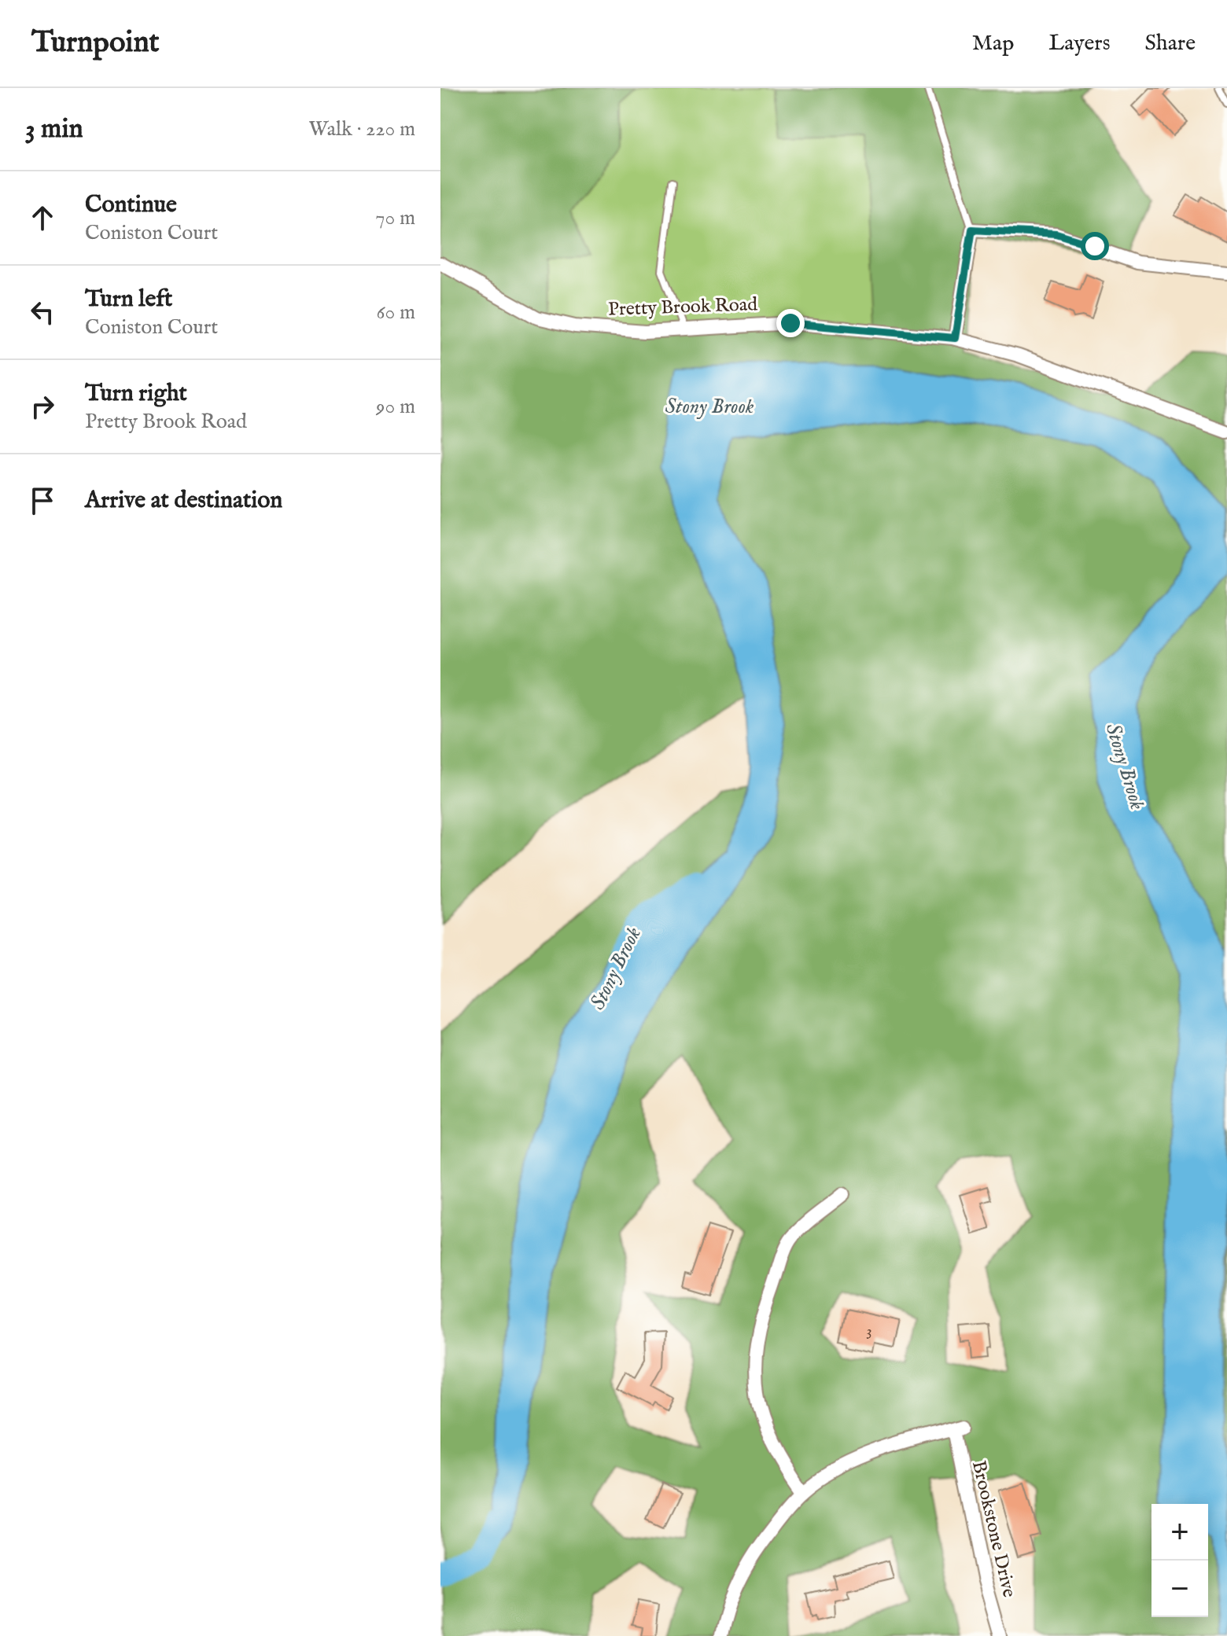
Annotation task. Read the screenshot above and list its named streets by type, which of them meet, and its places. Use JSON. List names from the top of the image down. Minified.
{"streets":{"street":["Pretty Brook Road","Brookstone Drive"]},"water":["Stony Brook"],"house_numbers":["3"],"page":{"header":"Turnpoint","nav":["Map","Layers","Share"],"heading":["3 min","Walk · 220 m"],"list":[["Continue","Coniston Court","70 m"],["Turn left","Coniston Court","60 m"],["Turn right","Pretty Brook Road","90 m"],"Arrive at destination"],"map_buttons":["+","−"]}}
